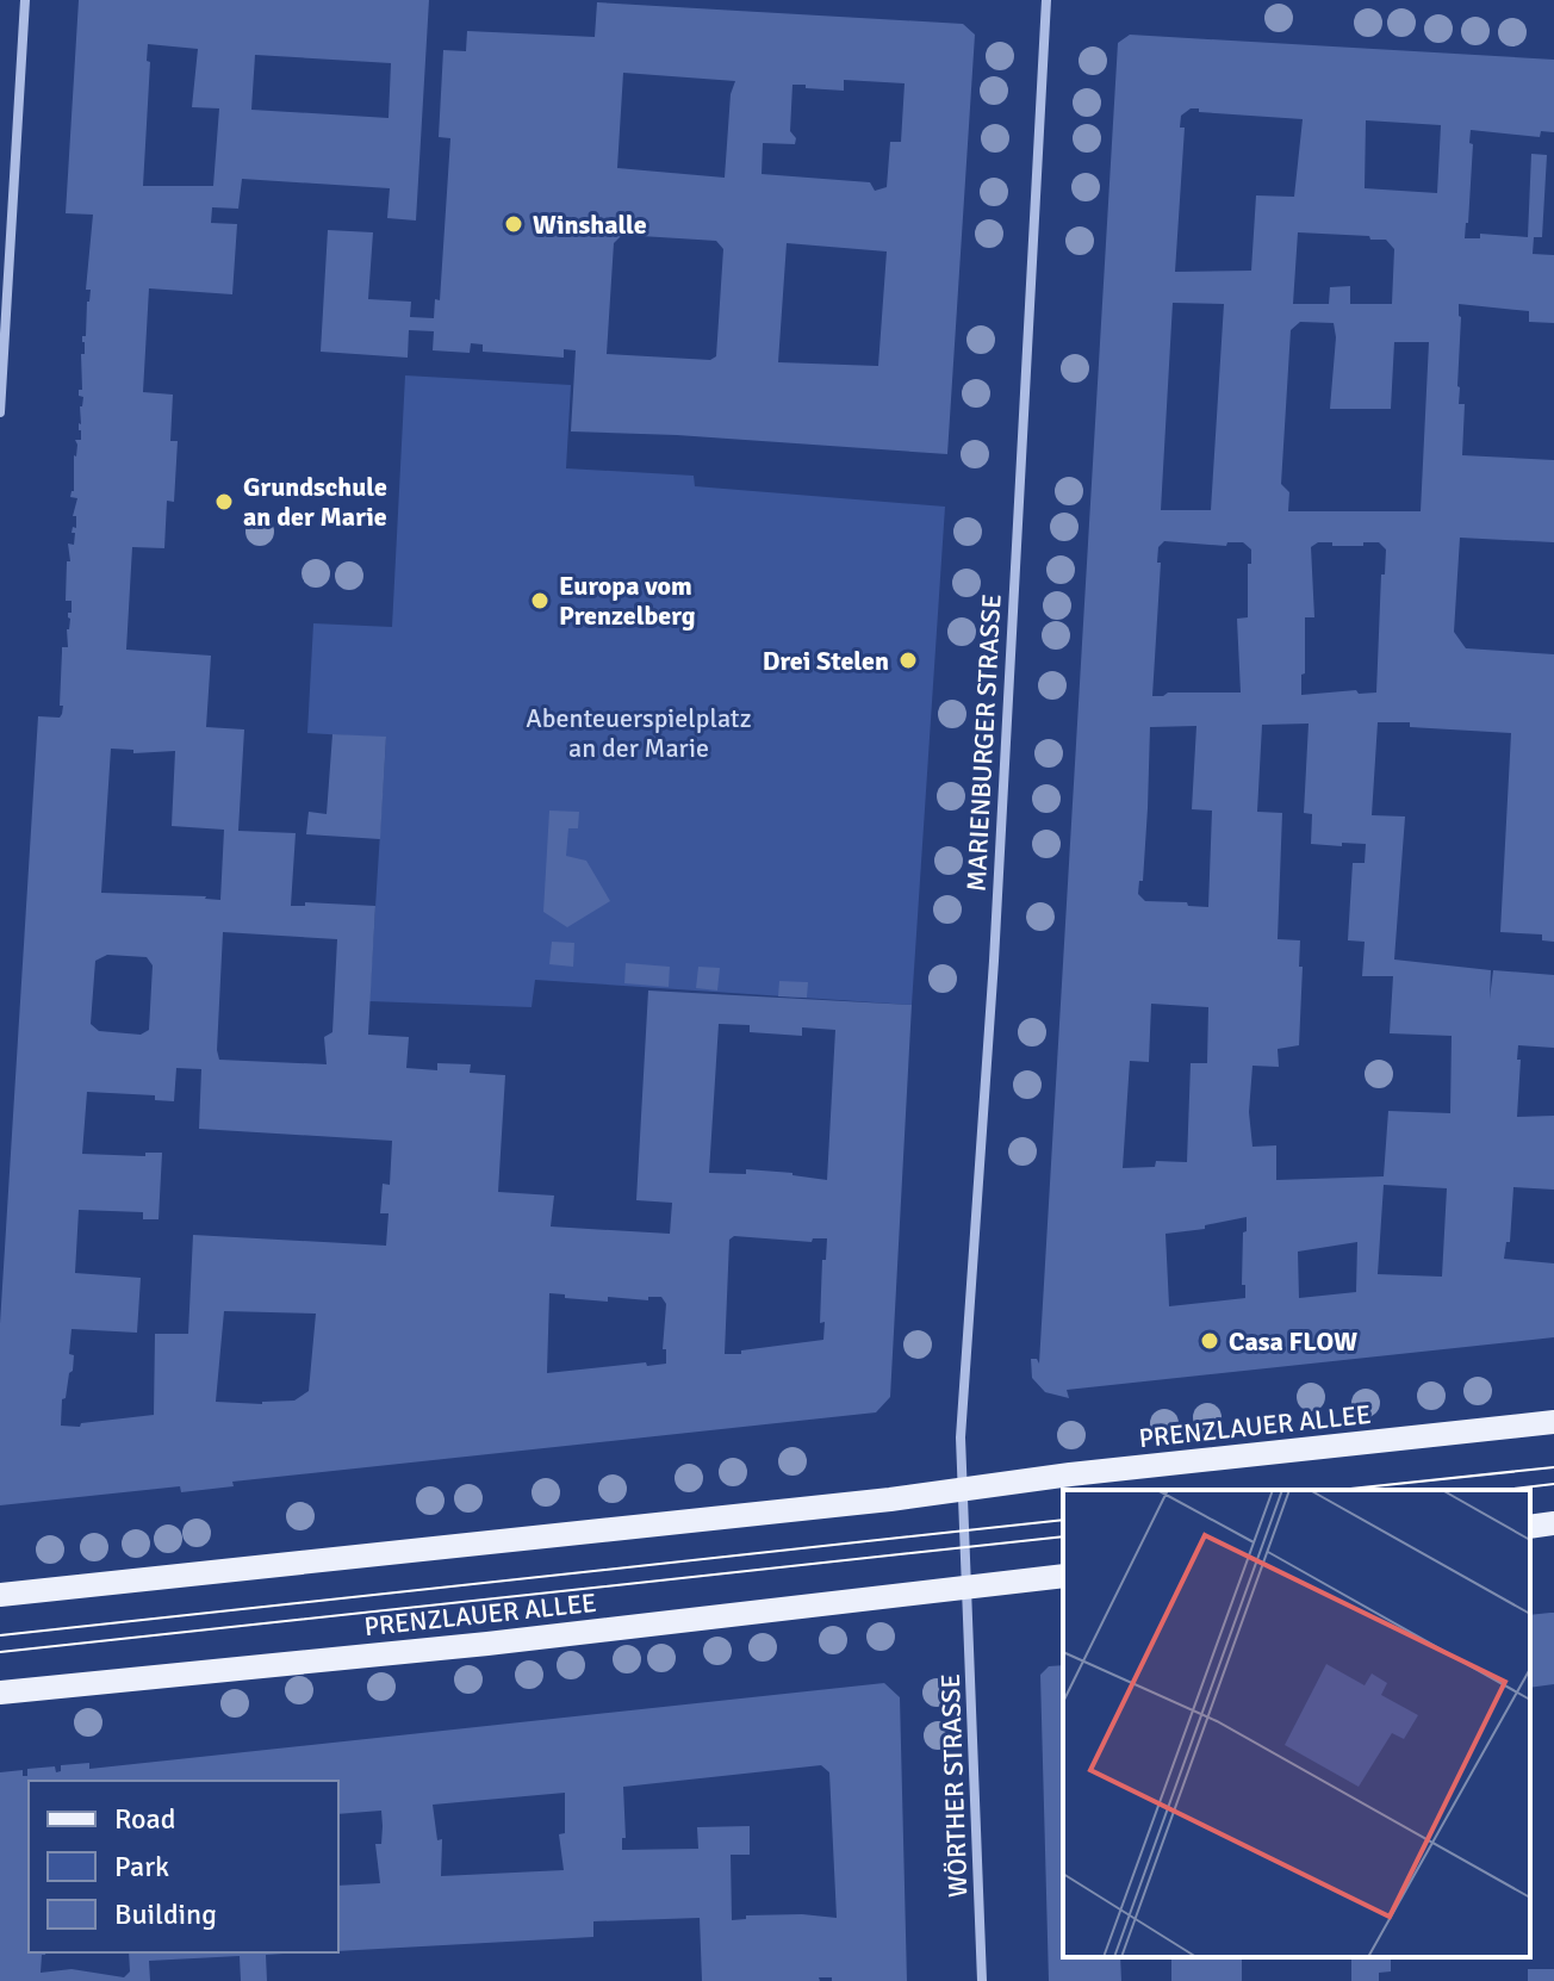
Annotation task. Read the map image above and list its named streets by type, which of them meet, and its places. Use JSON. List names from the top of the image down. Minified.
{"streets":{"main road":["PRENZLAUER ALLEE"],"street":["MARIENBURGER STRASSE","WÖRTHER STRASSE"]},"crossings":[["MARIENBURGER STRASSE","PRENZLAUER ALLEE"],["PRENZLAUER ALLEE","WÖRTHER STRASSE"]],"parks":["Abenteuerspielplatz an der Marie"],"places":["Winshalle","Grundschule an der Marie","Europa vom Prenzelberg","Drei Stelen","Casa FLOW"],"legend":["Road","Park","Building"]}
